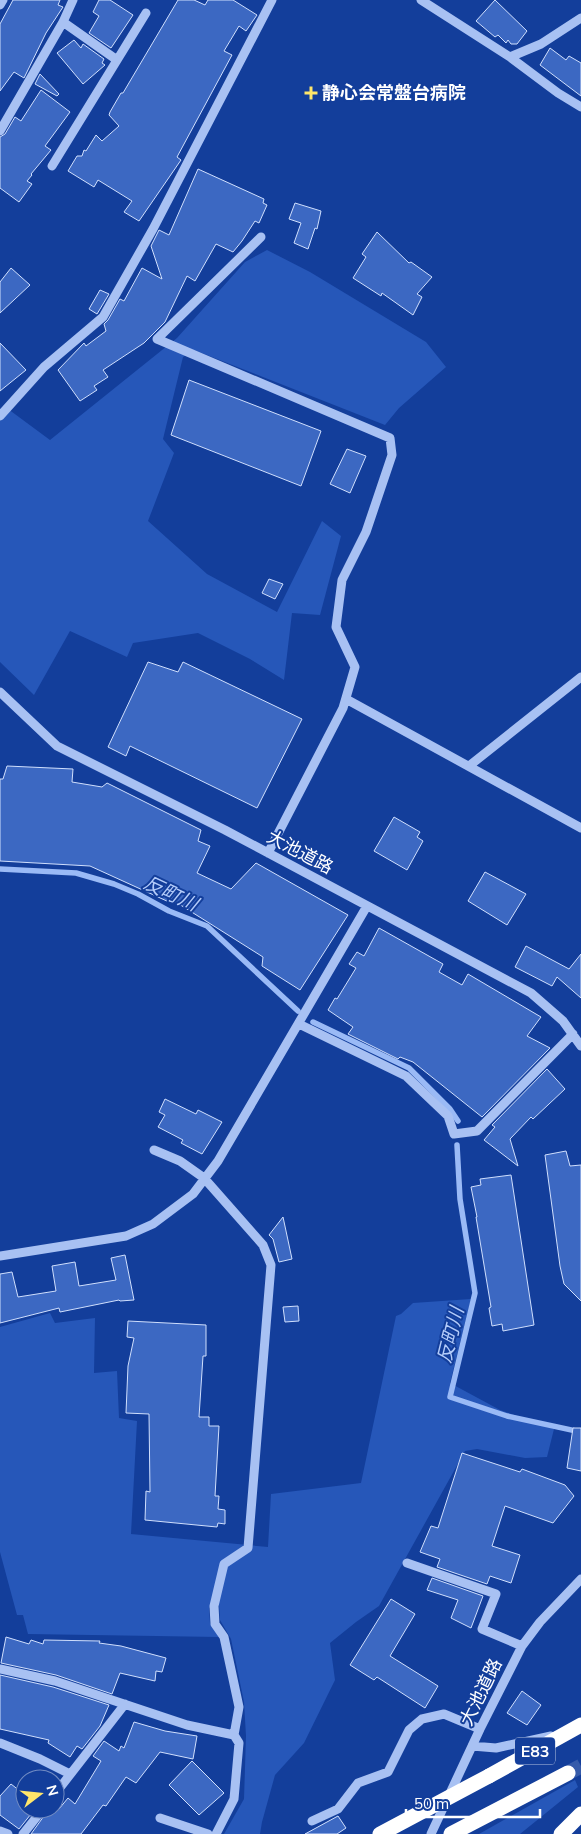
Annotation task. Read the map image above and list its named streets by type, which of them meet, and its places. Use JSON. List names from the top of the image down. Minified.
{"streets":{"highway":["E83"],"street":["大池道路"]},"water":["反町川"],"places":{"health":["静心会常盤台病院"]},"scale_bar":"50 m","north":"right"}
